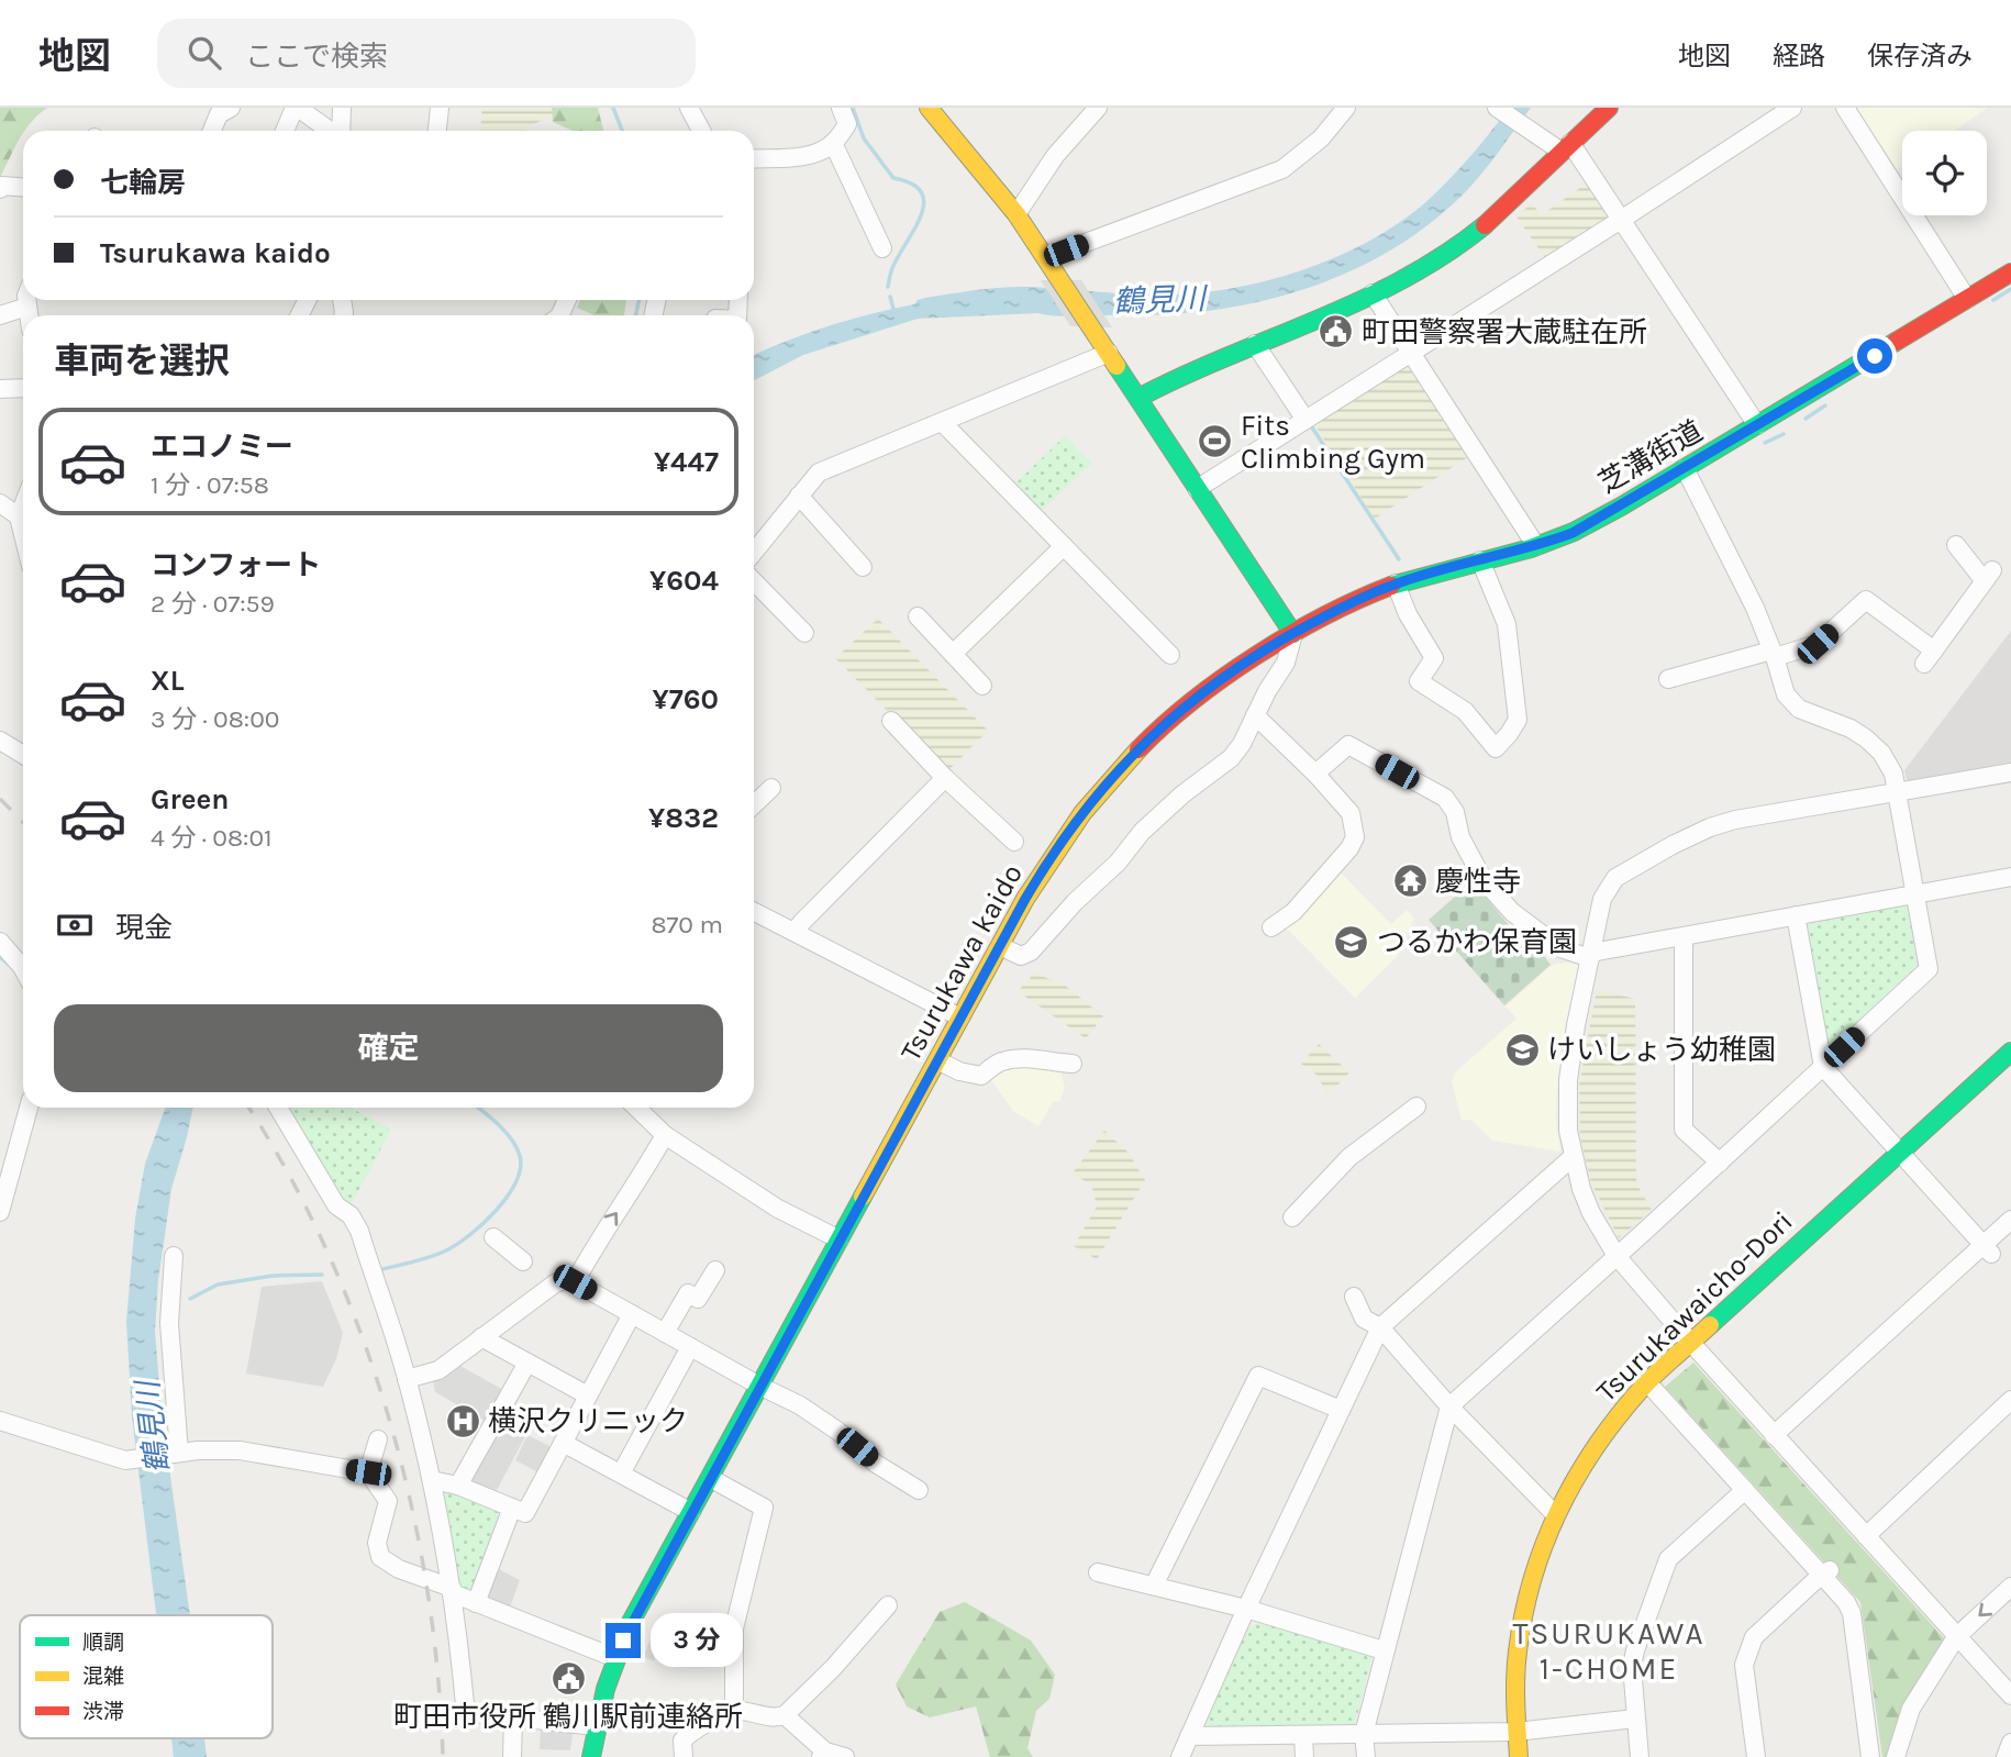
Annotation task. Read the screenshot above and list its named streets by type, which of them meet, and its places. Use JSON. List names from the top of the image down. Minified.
{"streets":{"main road":["芝溝街道","Tsurukawa kaido","Tsurukawaicho-Dori"]},"crossings":[["芝溝街道","Tsurukawa kaido"]],"districts":["TSURUKAWA 1-CHOME"],"water":["鶴見川"],"places":{"public building":["町田警察署大蔵駐在所","町田市役所 鶴川駅前連絡所"],"sports":["Fits Climbing Gym"],"temple":["慶性寺"],"school or university":["つるかわ保育園","けいしょう幼稚園"],"hospital":["横沢クリニック"]},"legend":["順調","混雑","渋滞"],"page":{"header":"地図","search":"ここで検索","nav":["地図","経路","保存済み"],"banner":["七輪房","Tsurukawa kaido"],"heading":"車両を選択","list":[{"name":"エコノミー","note":"1 分 · 07:58","value":"¥447"},{"name":"コンフォート","note":"2 分 · 07:59","value":"¥604"},{"name":"XL","note":"3 分 · 08:00","value":"¥760"},{"name":"Green","note":"4 分 · 08:01","value":"¥832"}],"pay":["現金","870 m"],"buttons":"確定","bubble":"3 分"}}
